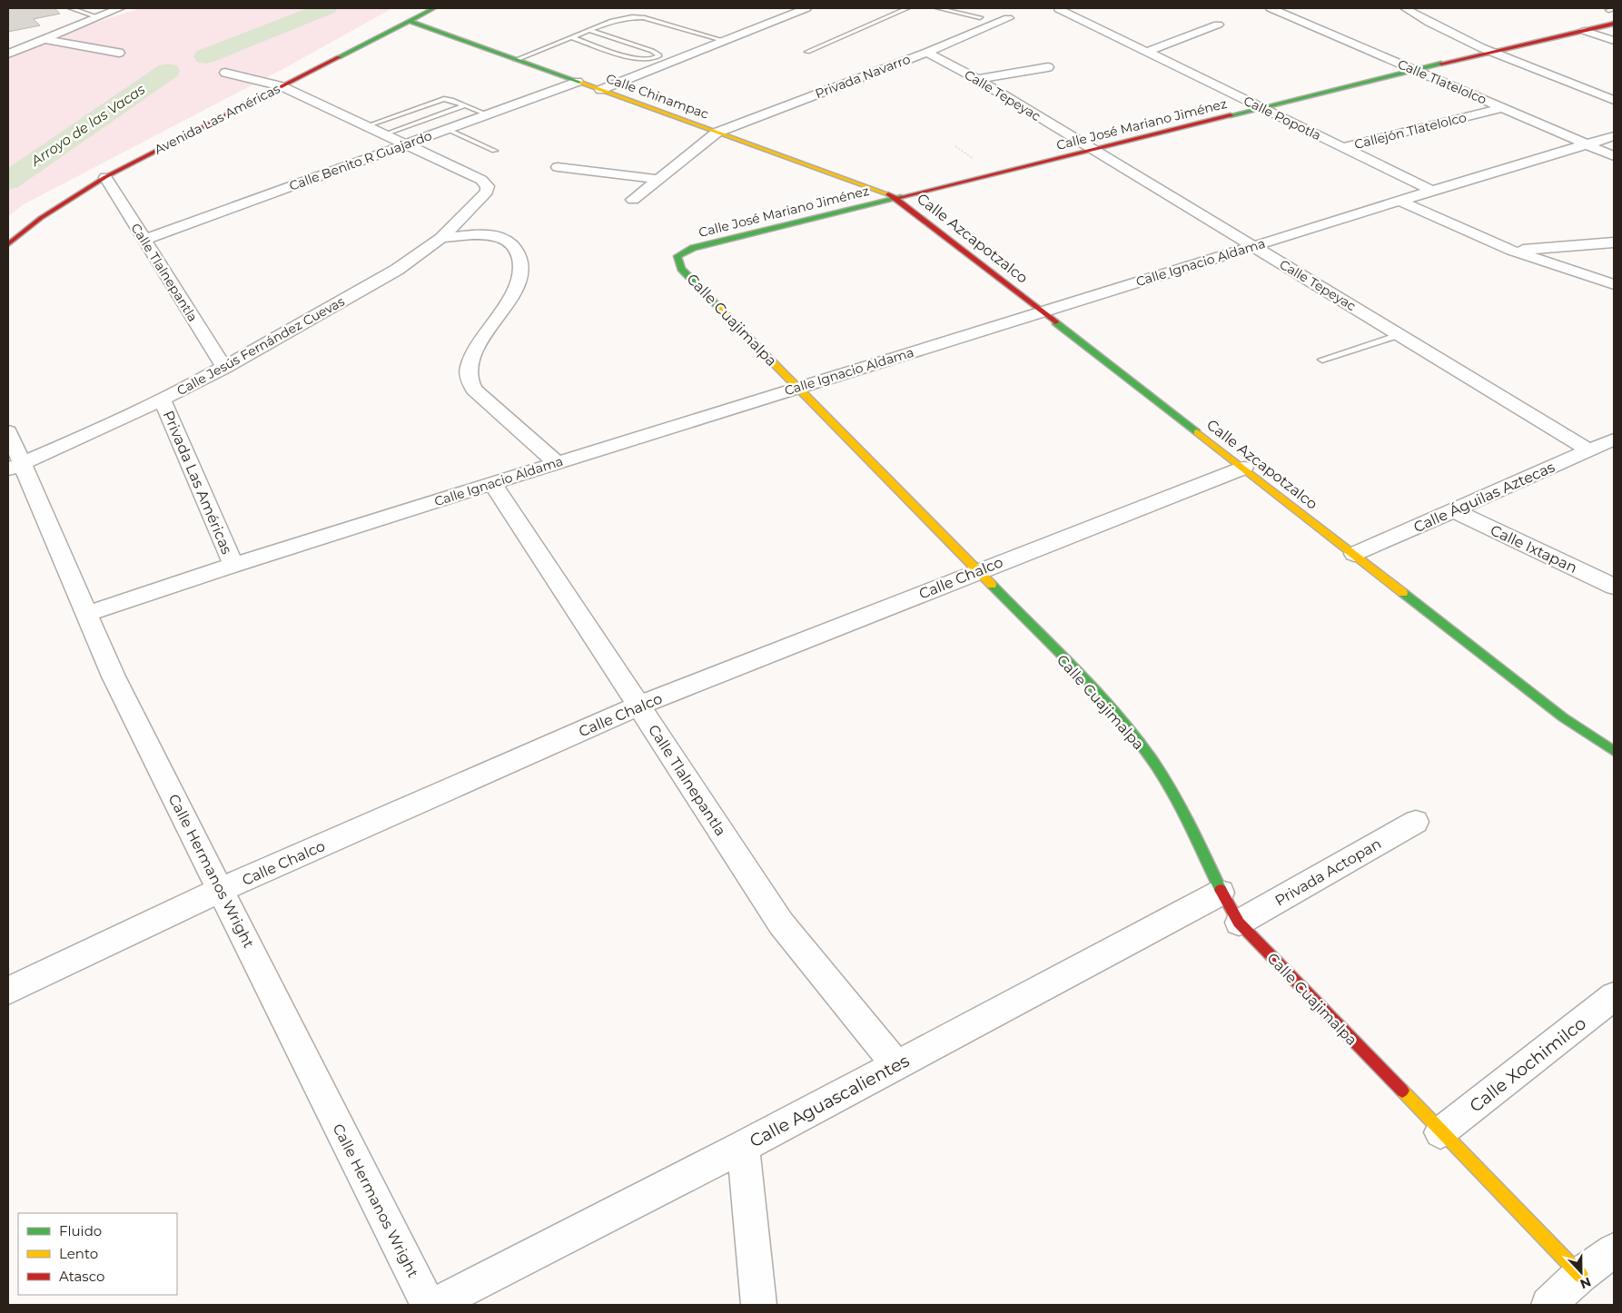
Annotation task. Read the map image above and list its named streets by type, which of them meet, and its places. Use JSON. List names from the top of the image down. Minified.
{"streets":{"street":["Privada Navarro","Calle Tlatelolco","Calle Tepeyac","Calle Chinampac","Calle Popotla","Avenida Las Américas","Calle José Mariano Jiménez","Callejón Tlatelolco","Calle Benito R Guajardo","Calle Azcapotzalco","Calle Ignacio Aldama","Calle Tlalnepantla","Calle Cuajimalpa","Calle Jesús Fernández Cuevas","Privada Las Américas","Calle Águilas Aztecas","Calle Ixtapan","Calle Chalco","Calle Hermanos Wright","Privada Actopan","Calle Xochimilco","Calle Aguascalientes"]},"crossings":[["Privada Navarro","Calle Tepeyac"],["Privada Navarro","Calle Chinampac"],["Calle Tlatelolco","Calle José Mariano Jiménez"],["Calle Tlatelolco","Callejón Tlatelolco"],["Calle Tlatelolco","Calle Ignacio Aldama"],["Calle Tepeyac","Calle José Mariano Jiménez"],["Calle Tepeyac","Calle Ignacio Aldama"],["Calle Tepeyac","Calle Águilas Aztecas"],["Calle Chinampac","Avenida Las Américas"],["Calle Chinampac","Calle José Mariano Jiménez"],["Calle Chinampac","Calle Benito R Guajardo"],["Calle Chinampac","Calle Azcapotzalco"],["Calle Popotla","Calle José Mariano Jiménez"],["Calle Popotla","Callejón Tlatelolco"],["Calle Popotla","Calle Ignacio Aldama"],["Avenida Las Américas","Calle Tlalnepantla"],["Calle José Mariano Jiménez","Calle Azcapotzalco"],["Calle José Mariano Jiménez","Calle Cuajimalpa"],["Calle Benito R Guajardo","Calle Tlalnepantla"],["Calle Benito R Guajardo","Calle Jesús Fernández Cuevas"],["Calle Azcapotzalco","Calle Ignacio Aldama"],["Calle Azcapotzalco","Calle Águilas Aztecas"],["Calle Azcapotzalco","Calle Chalco"],["Calle Ignacio Aldama","Calle Tlalnepantla"],["Calle Ignacio Aldama","Calle Cuajimalpa"],["Calle Ignacio Aldama","Privada Las Américas"],["Calle Ignacio Aldama","Calle Hermanos Wright"],["Calle Tlalnepantla","Calle Jesús Fernández Cuevas"],["Calle Tlalnepantla","Calle Chalco"],["Calle Tlalnepantla","Calle Aguascalientes"],["Calle Cuajimalpa","Calle Chalco"],["Calle Cuajimalpa","Privada Actopan"],["Calle Cuajimalpa","Calle Xochimilco"],["Calle Cuajimalpa","Calle Aguascalientes"],["Calle Jesús Fernández Cuevas","Privada Las Américas"],["Calle Jesús Fernández Cuevas","Calle Hermanos Wright"],["Calle Águilas Aztecas","Calle Ixtapan"],["Calle Chalco","Calle Hermanos Wright"]],"water":["Arroyo de las Vacas"],"legend":["Fluido","Lento","Atasco"],"north":"bottom"}
